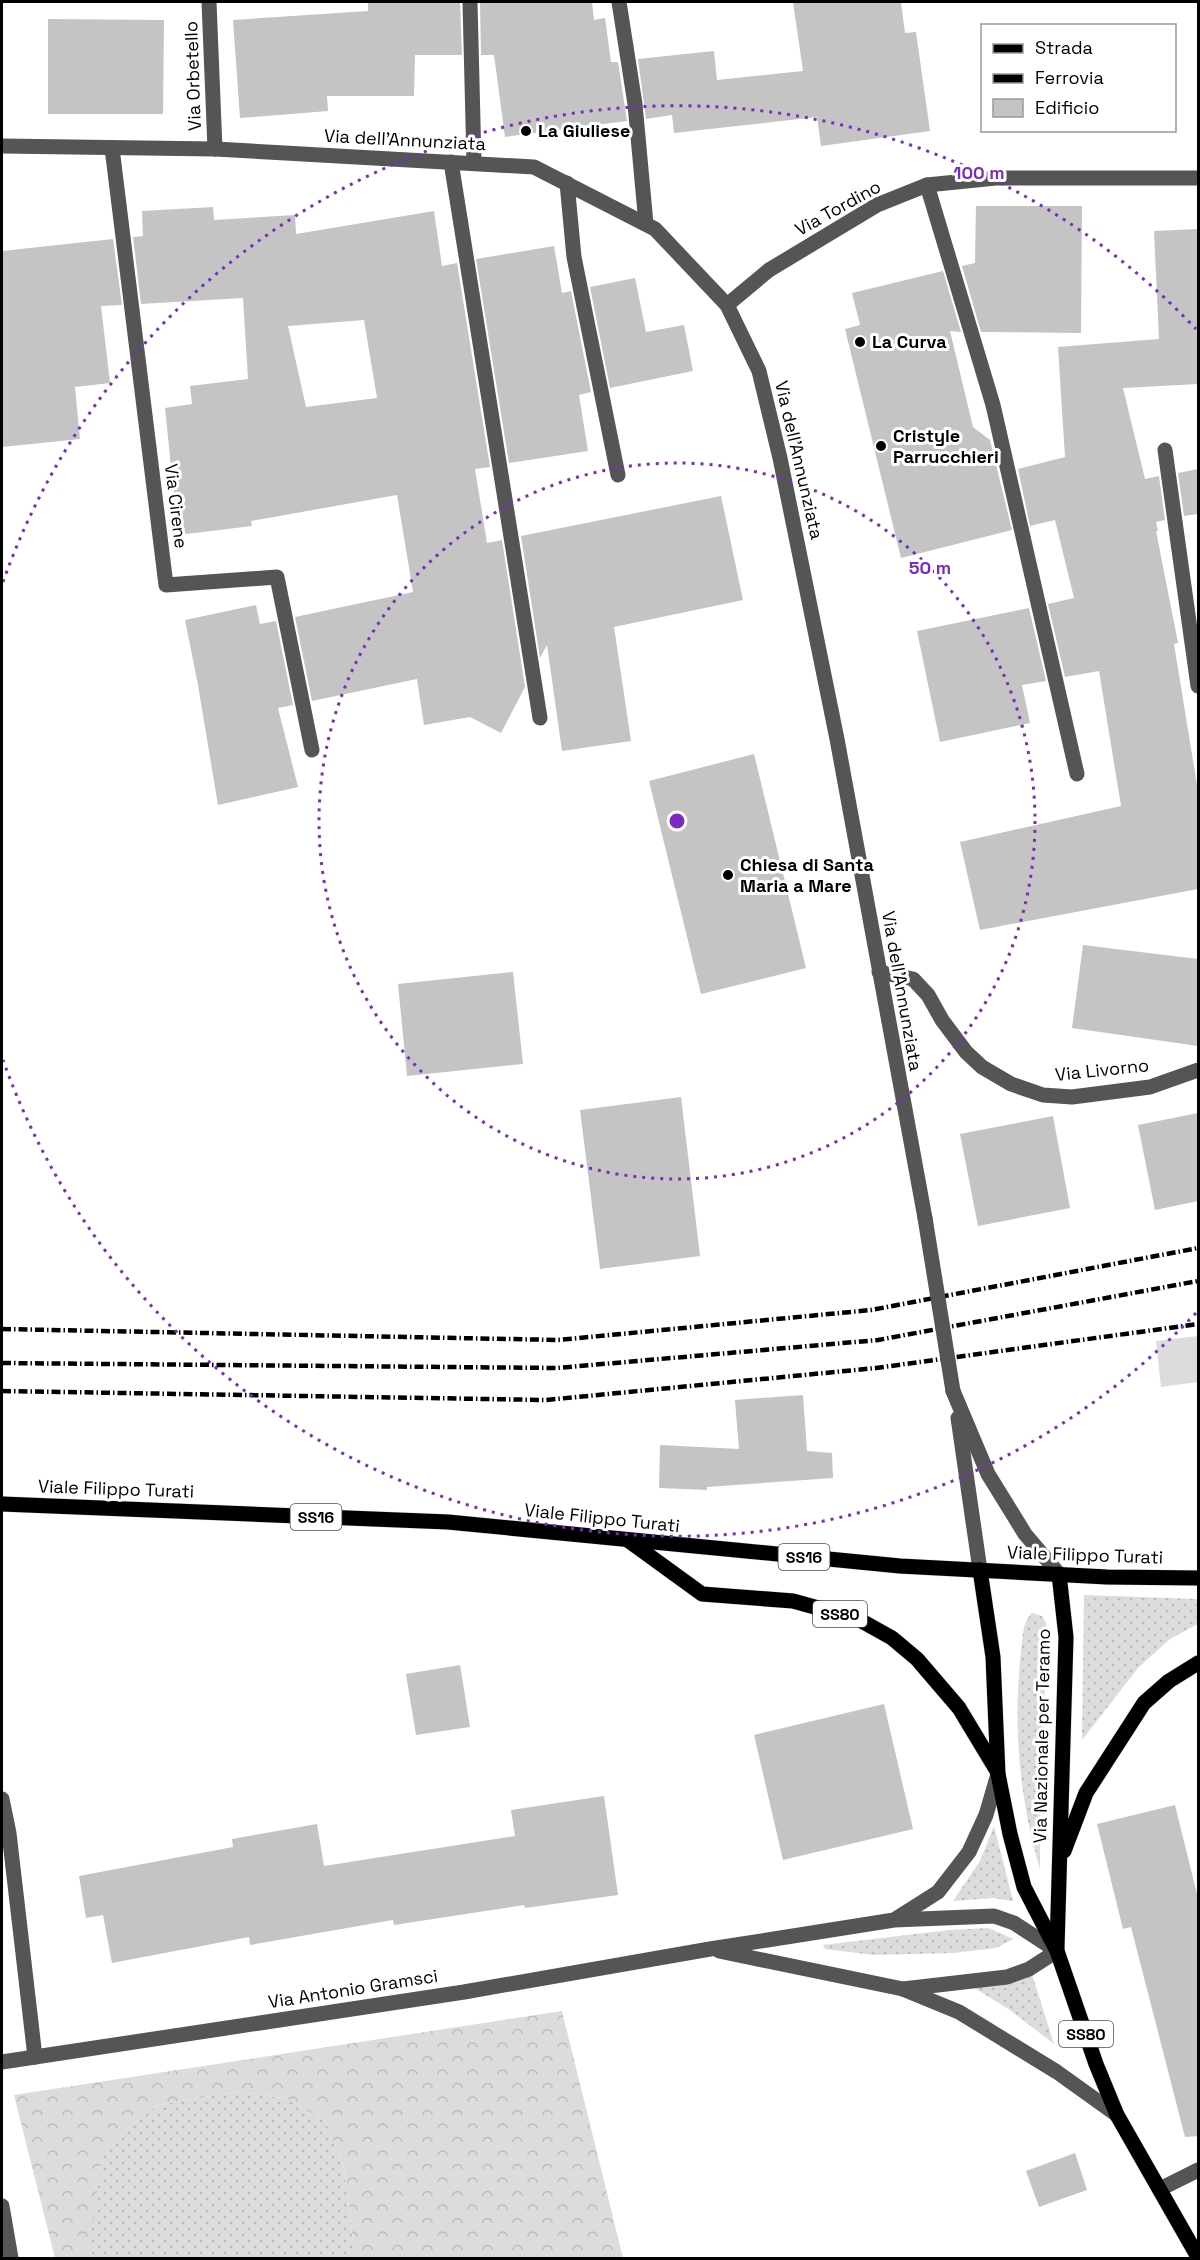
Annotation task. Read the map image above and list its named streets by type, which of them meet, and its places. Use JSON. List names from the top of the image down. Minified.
{"streets":{"main road":["Viale Filippo Turati","SS16","SS80","Via Nazionale per Teramo"],"street":["Via Orbetello","Via dell'Annunziata","Via Tordino","Via Cirene","Via Livorno","Via Antonio Gramsci"]},"crossings":[["Via Orbetello","Via dell'Annunziata"],["Via dell'Annunziata","Via Tordino"],["Via dell'Annunziata","Via Cirene"],["Via dell'Annunziata","Via Livorno"],["Via dell'Annunziata","Viale Filippo Turati"],["Via dell'Annunziata","Via Nazionale per Teramo"],["Viale Filippo Turati","Via Nazionale per Teramo"],["Via Nazionale per Teramo","Via Antonio Gramsci"]],"places":["La Giuliese","La Curva","Cristyle Parrucchieri","Chiesa di Santa Maria a Mare"],"legend":["Strada","Ferrovia","Edificio"],"rings":["100 m","50 m"]}
